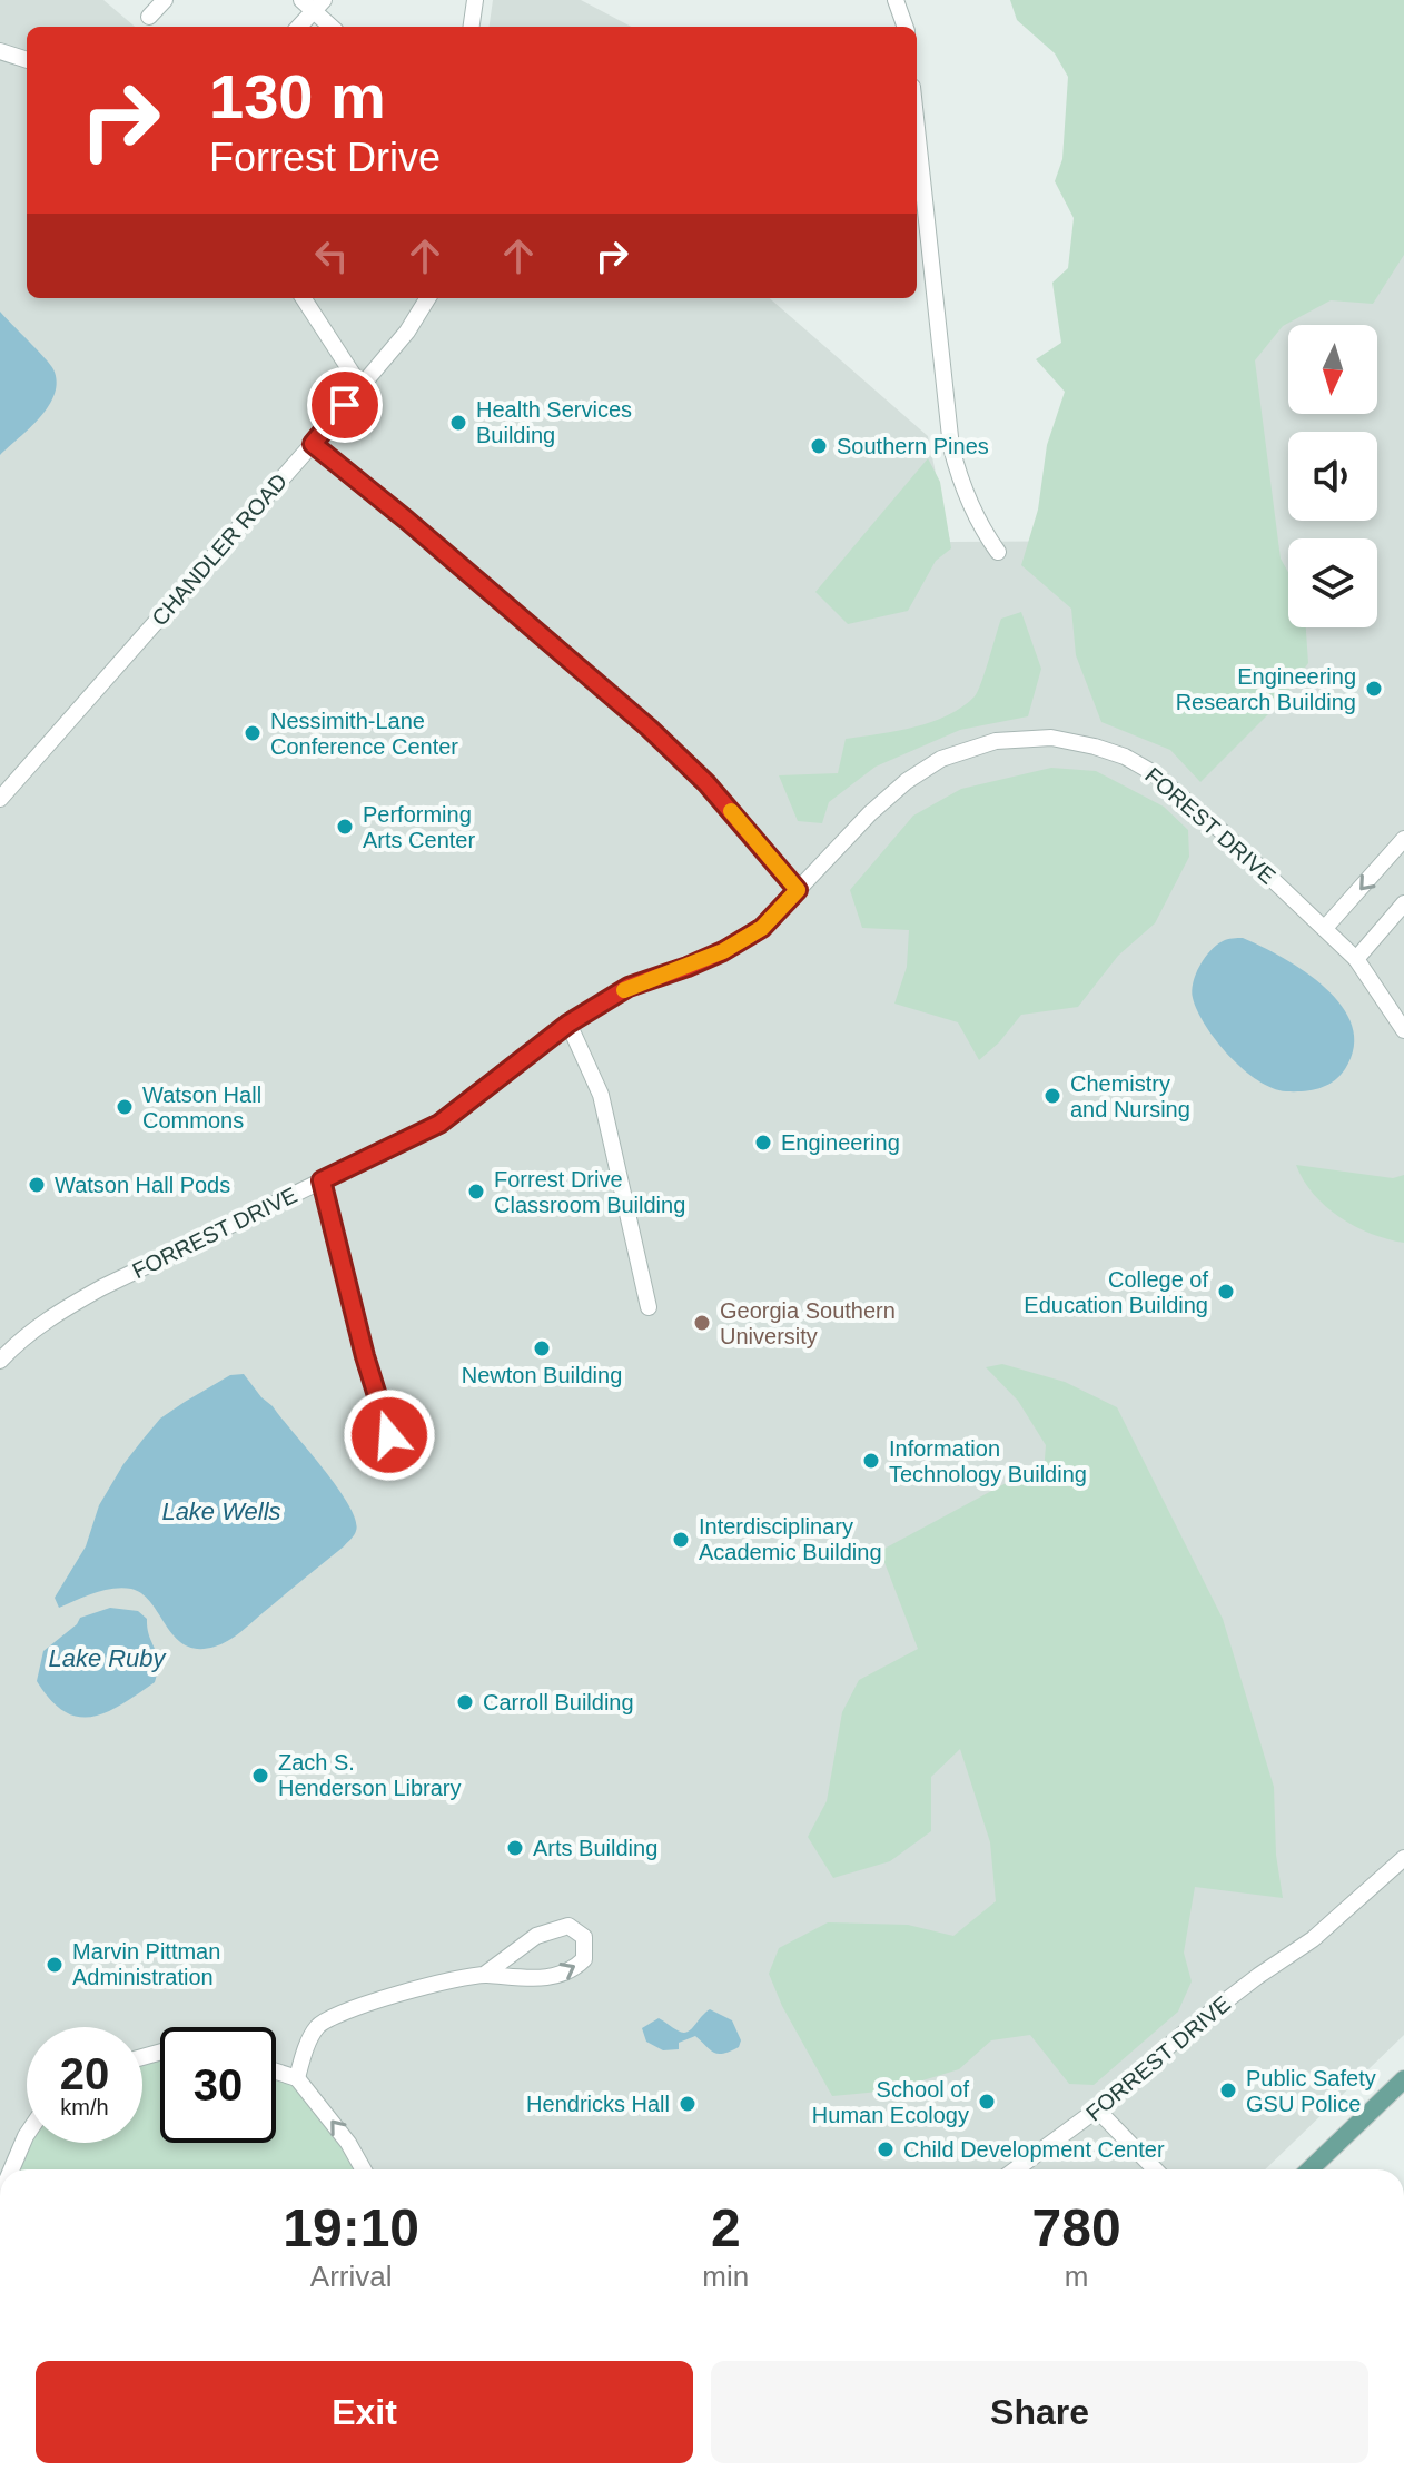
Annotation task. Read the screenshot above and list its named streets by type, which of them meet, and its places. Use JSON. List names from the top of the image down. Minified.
{"streets":{"street":["CHANDLER ROAD","FOREST DRIVE","FORREST DRIVE"]},"crossings":[["FOREST DRIVE","FORREST DRIVE"]],"water":["Lake Wells","Lake Ruby"],"places":["Health Services Building","Southern Pines","Engineering Research Building","Nessimith-Lane Conference Center","Performing Arts Center","Chemistry and Nursing","Watson Hall Commons","Engineering","Watson Hall Pods","Forrest Drive Classroom Building","College of Education Building","Georgia Southern University","Newton Building","Information Technology Building","Interdisciplinary Academic Building","Carroll Building","Zach S. Henderson Library","Arts Building","Marvin Pittman Administration","Public Safety GSU Police","School of Human Ecology","Hendricks Hall","Child Development Center"],"north":"bottom","page":{"turn":["130 m","Forrest Drive"],"speed":"20 km/h","limit":"30","eta":["19:10","Arrival","2","min","780","m"],"buttons":["Exit","Share"]}}
